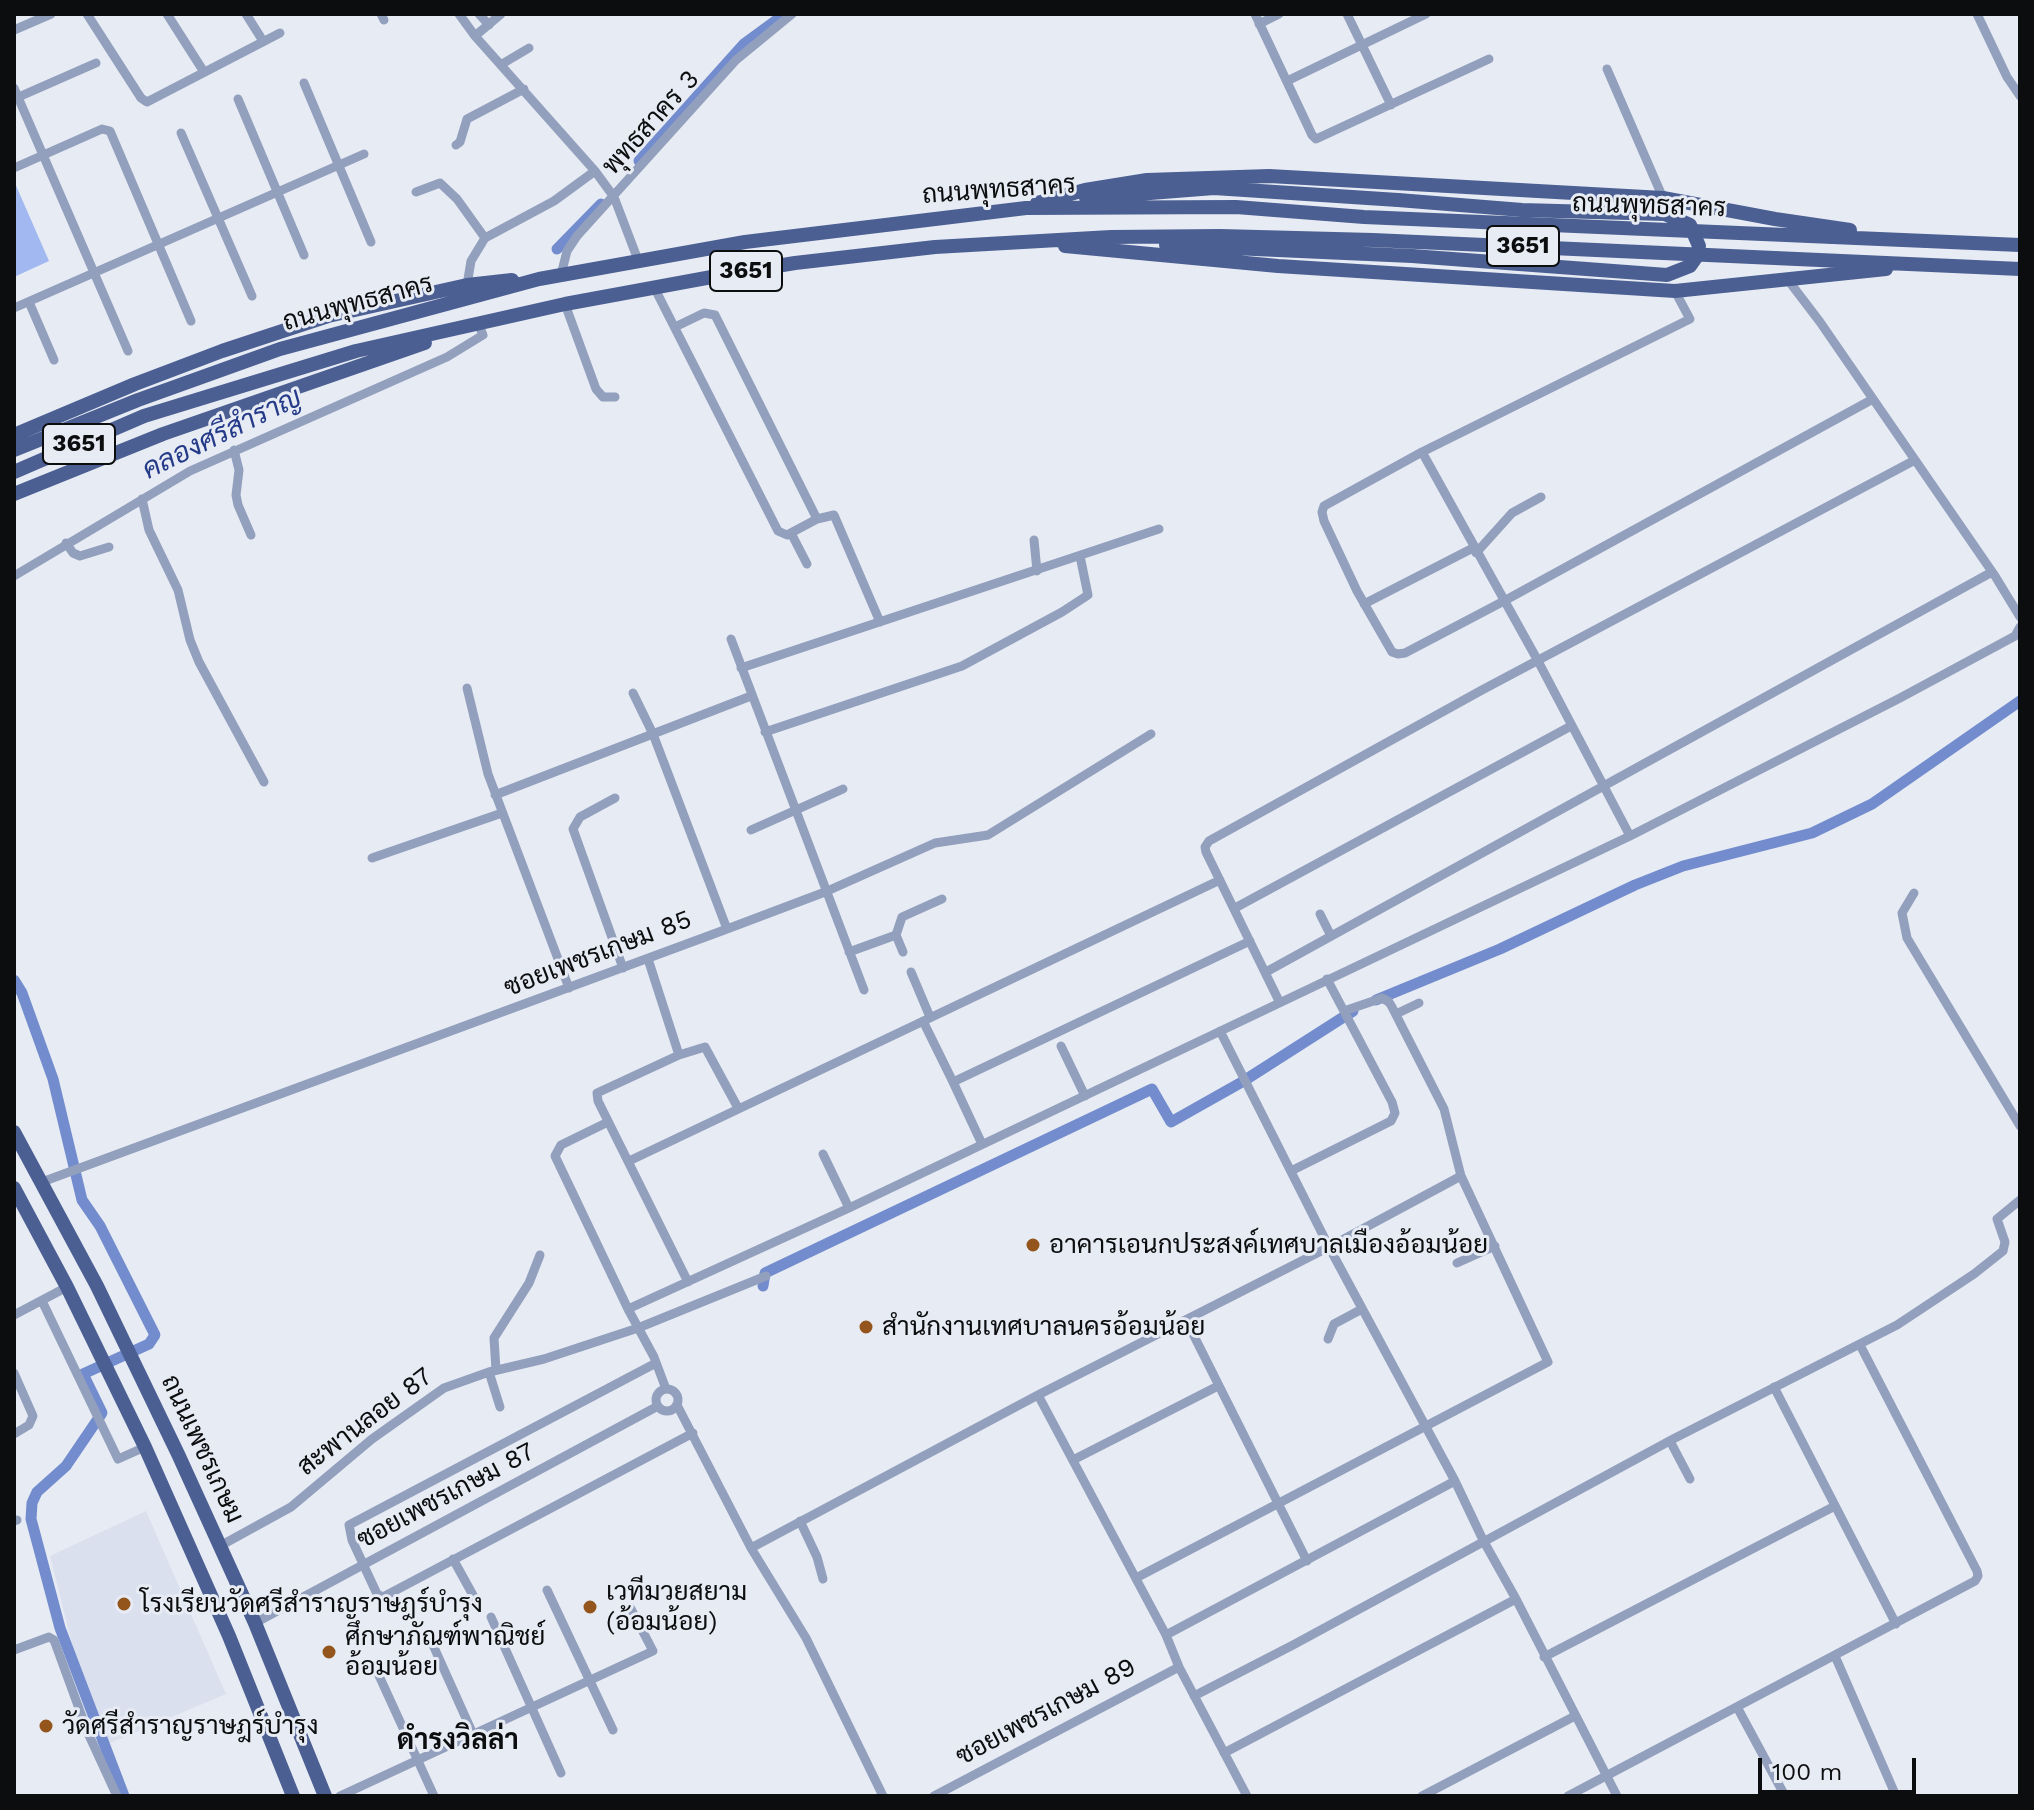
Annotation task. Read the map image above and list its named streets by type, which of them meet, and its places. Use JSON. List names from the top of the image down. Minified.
{"streets":{"main road":["ถนนพุทธสาคร","3651","ถนนเพชรเกษม"],"street":["พุทธสาคร 3","ซอยเพชรเกษม 85","สะพานลอย 87","ซอยเพชรเกษม 87","ซอยเพชรเกษม 89"]},"crossings":[["พุทธสาคร 3","ถนนพุทธสาคร"],["ซอยเพชรเกษม 85","ถนนเพชรเกษม"],["สะพานลอย 87","ถนนเพชรเกษม"],["ถนนเพชรเกษม","ซอยเพชรเกษม 87"]],"districts":["ดำรงวิลล่า"],"water":["คลองศรีสำราญ"],"places":["อาคารเอนกประสงค์เทศบาลเมืองอ้อมน้อย","สำนักงานเทศบาลนครอ้อมน้อย","โรงเรียนวัดศรีสําราญราษฎร์บํารุง","เวทีมวยสยาม (อ้อมน้อย)","ศึกษาภัณฑ์พาณิชย์ อ้อมน้อย","วัดศรีสําราญราษฎร์บํารุง"],"scale_bar":"100 m"}
